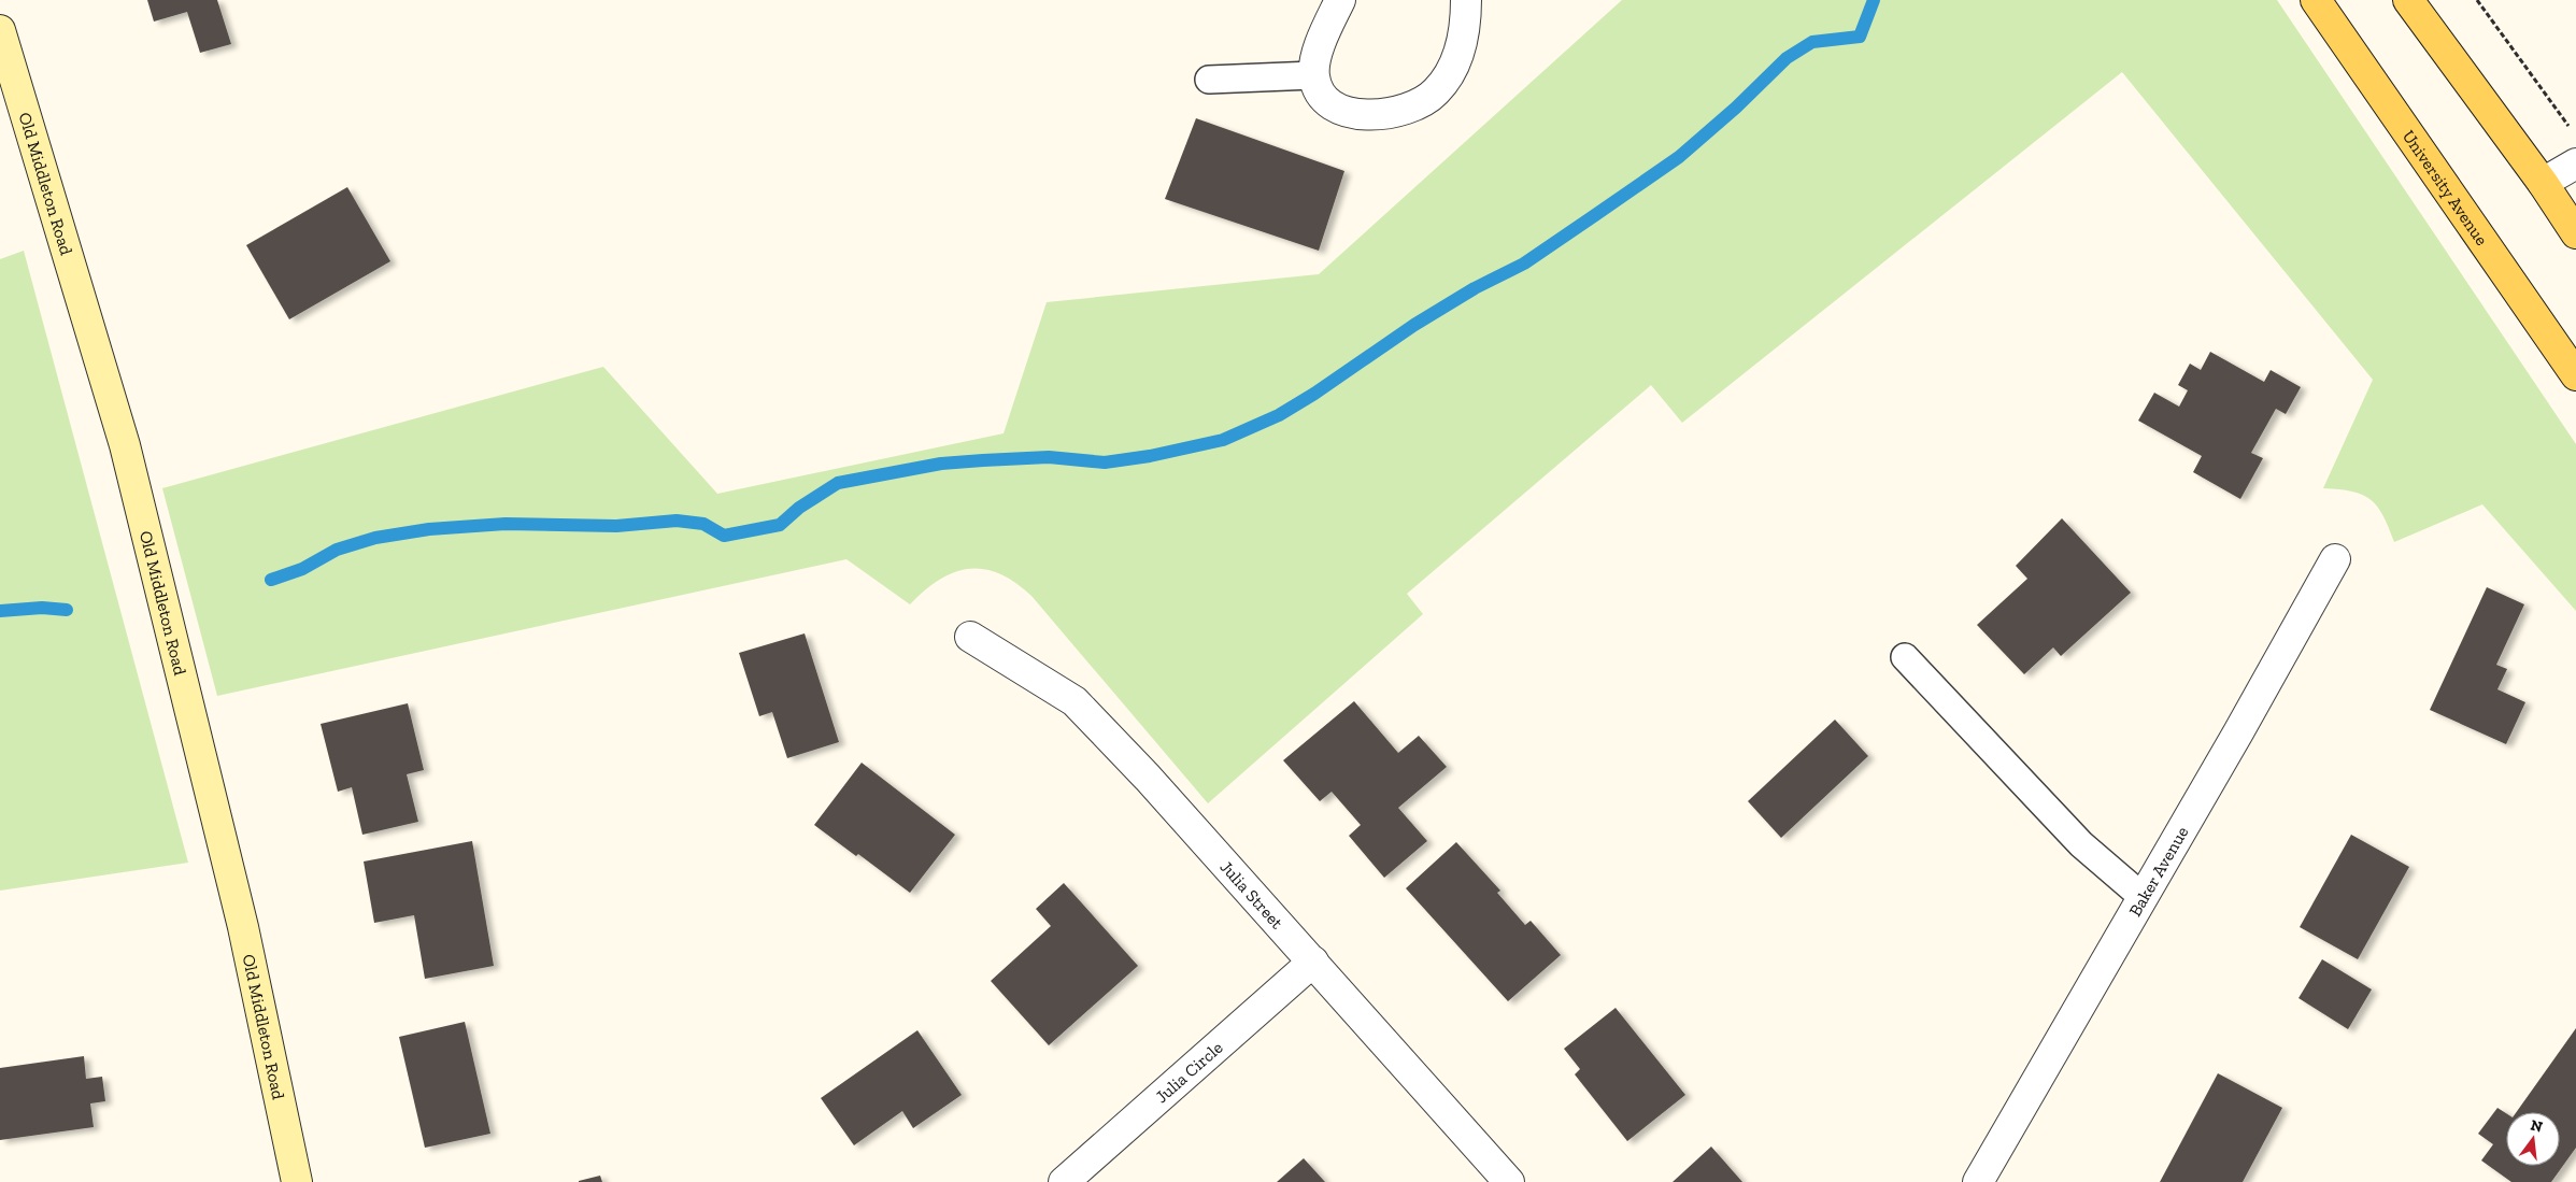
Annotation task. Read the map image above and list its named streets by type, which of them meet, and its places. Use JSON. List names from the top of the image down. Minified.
{"streets":{"main road":["University Avenue"],"street":["Old Middleton Road","Baker Avenue","Julia Street","Julia Circle"]},"crossings":[["Julia Street","Julia Circle"]],"north":"top"}
